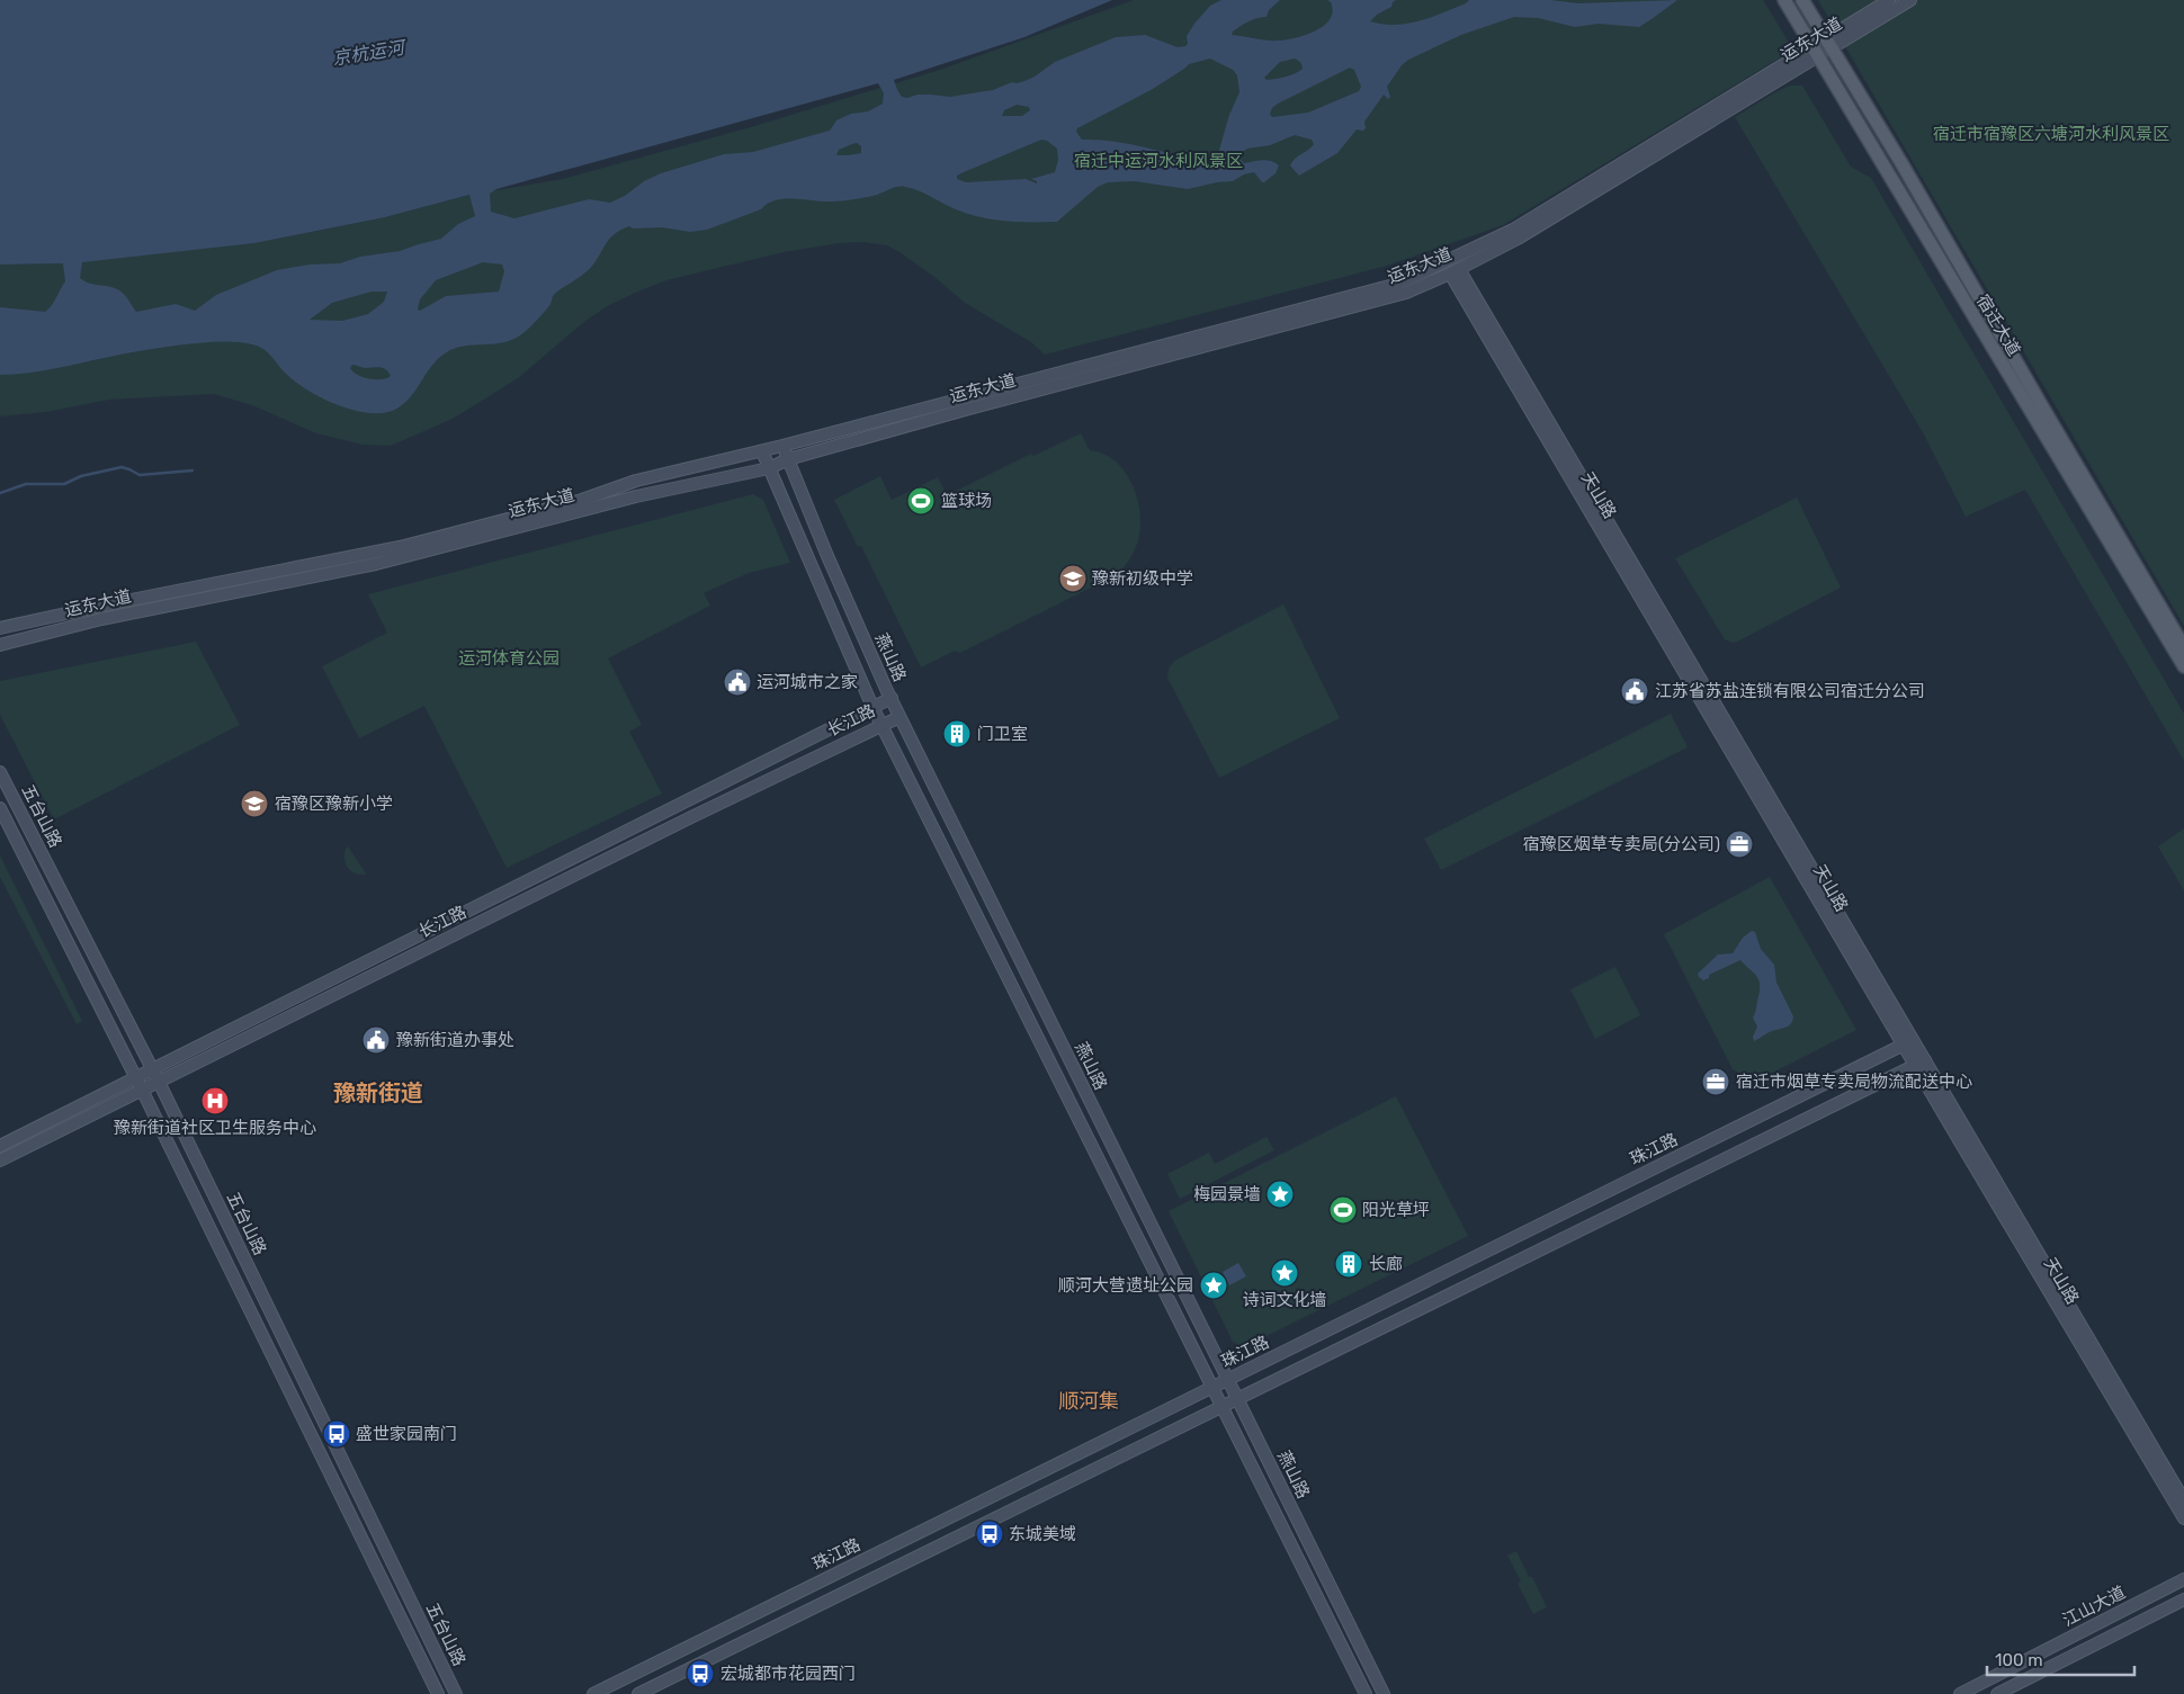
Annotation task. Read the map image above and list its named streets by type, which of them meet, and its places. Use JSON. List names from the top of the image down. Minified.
{"streets":{"main road":["宿迁大道"],"street":["运东大道","天山路","燕山路","长江路","五台山路","珠江路","江山大道"]},"crossings":[["运东大道","宿迁大道"],["运东大道","天山路"],["运东大道","燕山路"],["天山路","珠江路"],["燕山路","长江路"],["燕山路","珠江路"],["长江路","五台山路"]],"districts":["豫新街道","顺河集"],"water":["京杭运河"],"parks":["宿迁市宿豫区六塘河水利风景区","宿迁中运河水利风景区","运河体育公园"],"places":{"sports":["篮球场","阳光草坪"],"school or university":["豫新初级中学","宿豫区豫新小学"],"public building":["运河城市之家","江苏省苏盐连锁有限公司宿迁分公司","豫新街道办事处"],"building":["门卫室","长廊"],"office":["宿豫区烟草专卖局(分公司)","宿迁市烟草专卖局物流配送中心"],"hospital":["豫新街道社区卫生服务中心"],"place":["梅园景墙","诗词文化墙","顺河大营遗址公园"],"bus stop":["盛世家园南门","东城美域","宏城都市花园西门"]},"scale_bar":"100 m"}
